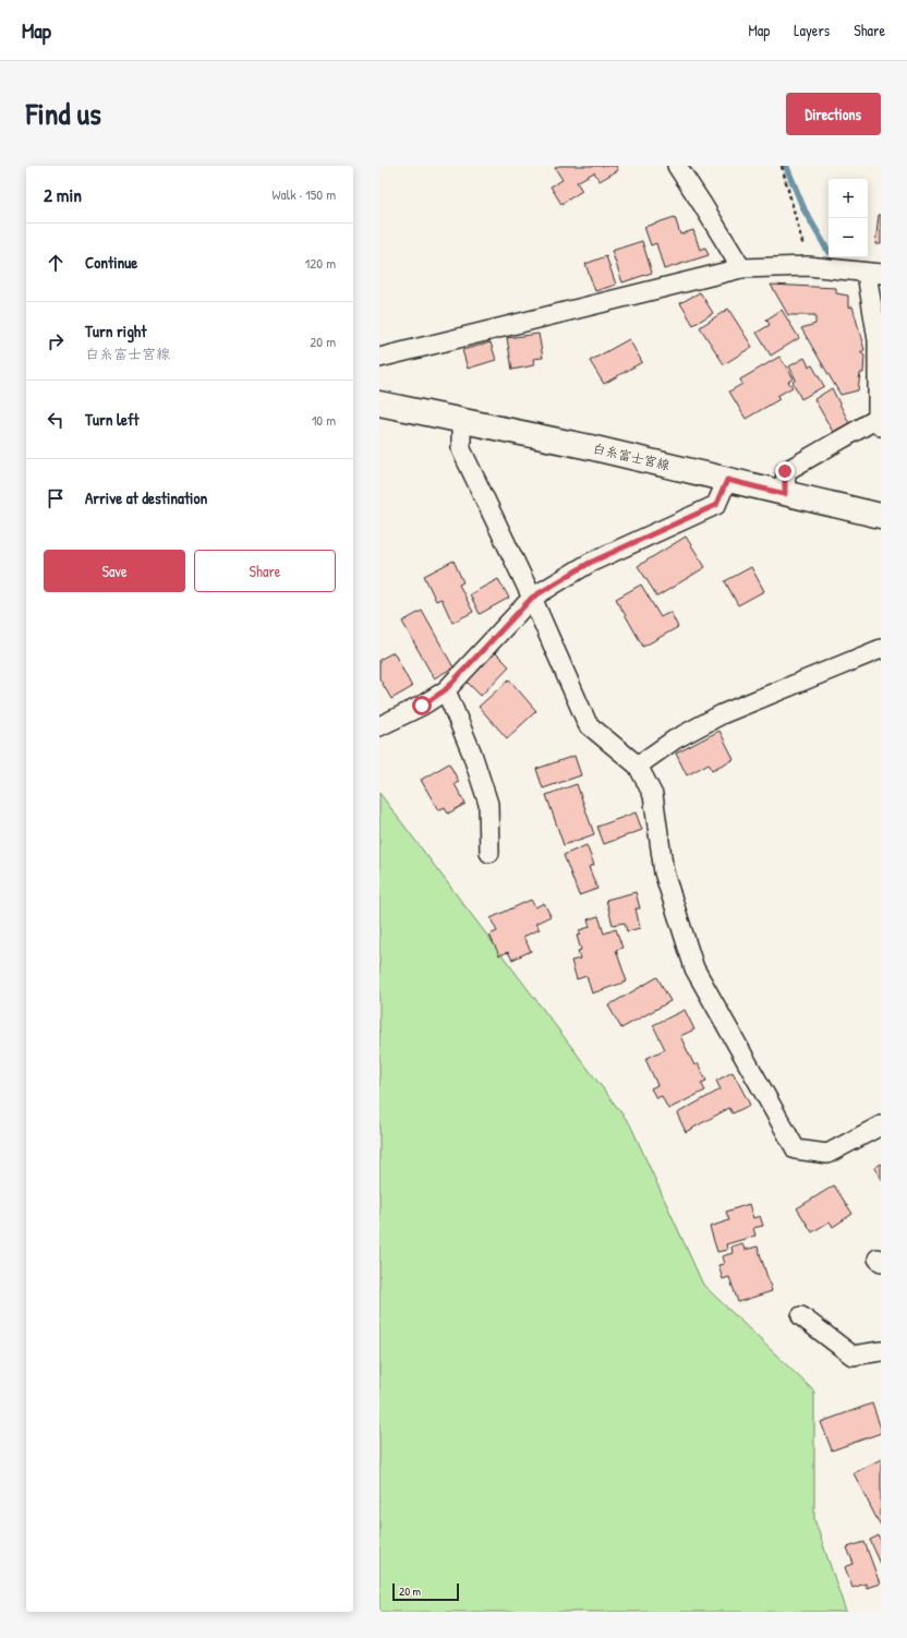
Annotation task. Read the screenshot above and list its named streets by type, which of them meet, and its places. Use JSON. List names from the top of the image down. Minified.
{"streets":{"main road":["白糸富士宮線"]},"scale_bar":"20 m","page":{"header":"Map","nav":["Map","Layers","Share"],"title":"Find us","buttons":["Directions",["Save","Share"]],"heading":["2 min","Walk · 150 m"],"map_buttons":["+","−"],"list":[["Continue","120 m"],["Turn right","白糸富士宮線","20 m"],["Turn left","10 m"],"Arrive at destination"],"scale":"20 m"}}
